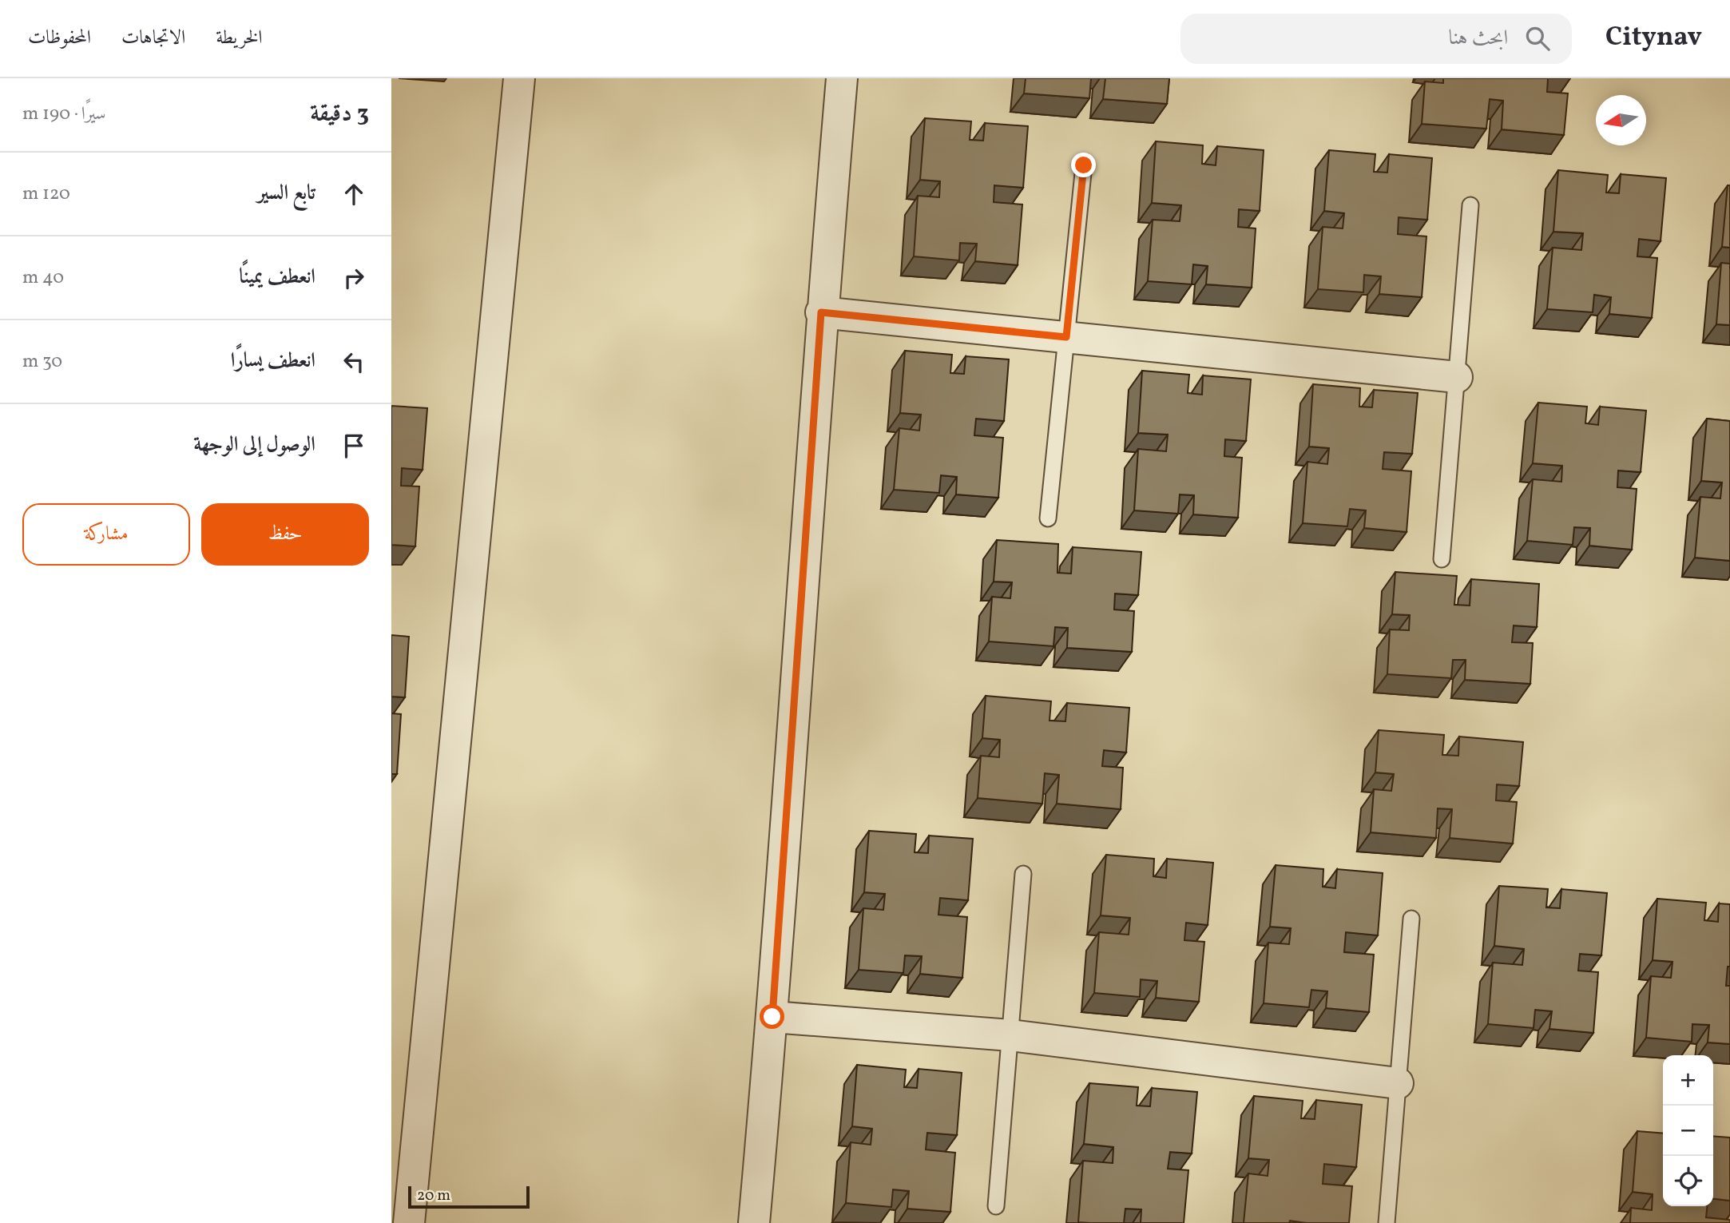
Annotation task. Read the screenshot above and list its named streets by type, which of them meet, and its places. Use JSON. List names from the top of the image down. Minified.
{"scale_bar":"20 m","north":"left","page":{"header":"Citynav","search":"ابحث هنا","nav":["الخريطة","الاتجاهات","المحفوظات"],"heading":["3 دقيقة","سيرًا · 190 m"],"list":[["تابع السير","120 m"],["انعطف يمينًا","40 m"],["انعطف يسارًا","30 m"],"الوصول إلى الوجهة"],"buttons":["حفظ","مشاركة"],"map_buttons":["+","−"],"scale":"20 m"}}
